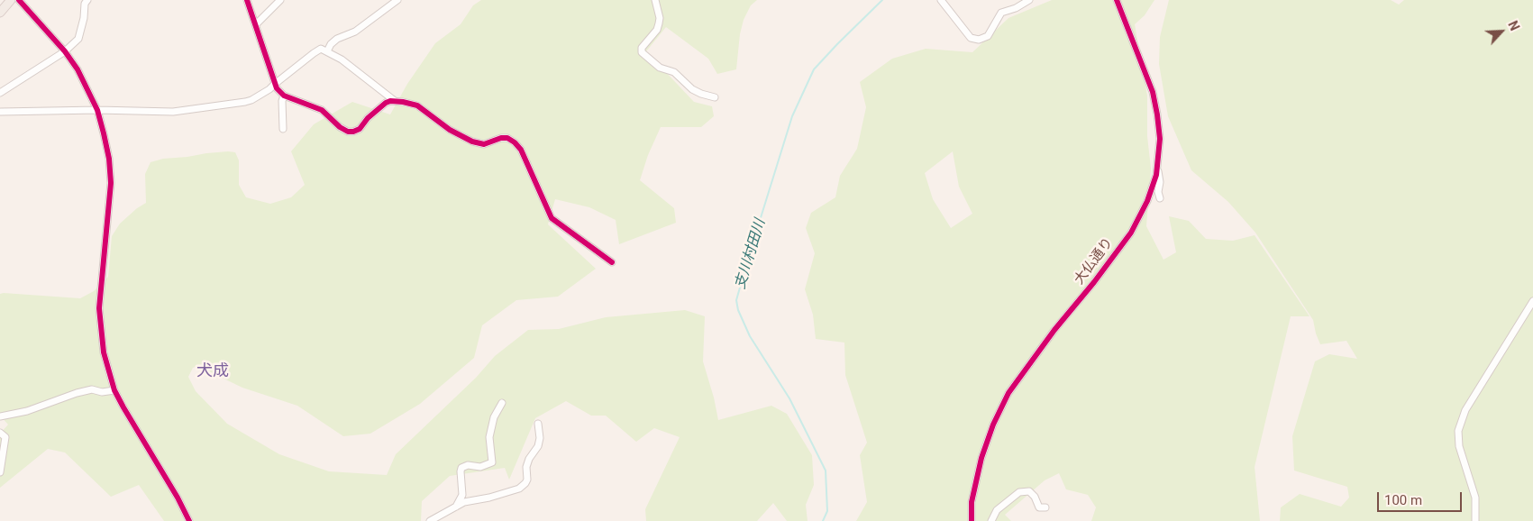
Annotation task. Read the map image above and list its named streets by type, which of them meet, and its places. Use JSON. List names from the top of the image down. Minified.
{"streets":{"street":["大仏通り"]},"districts":["犬成"],"water":["支川村田川"],"scale_bar":"100 m","north":"top right"}
